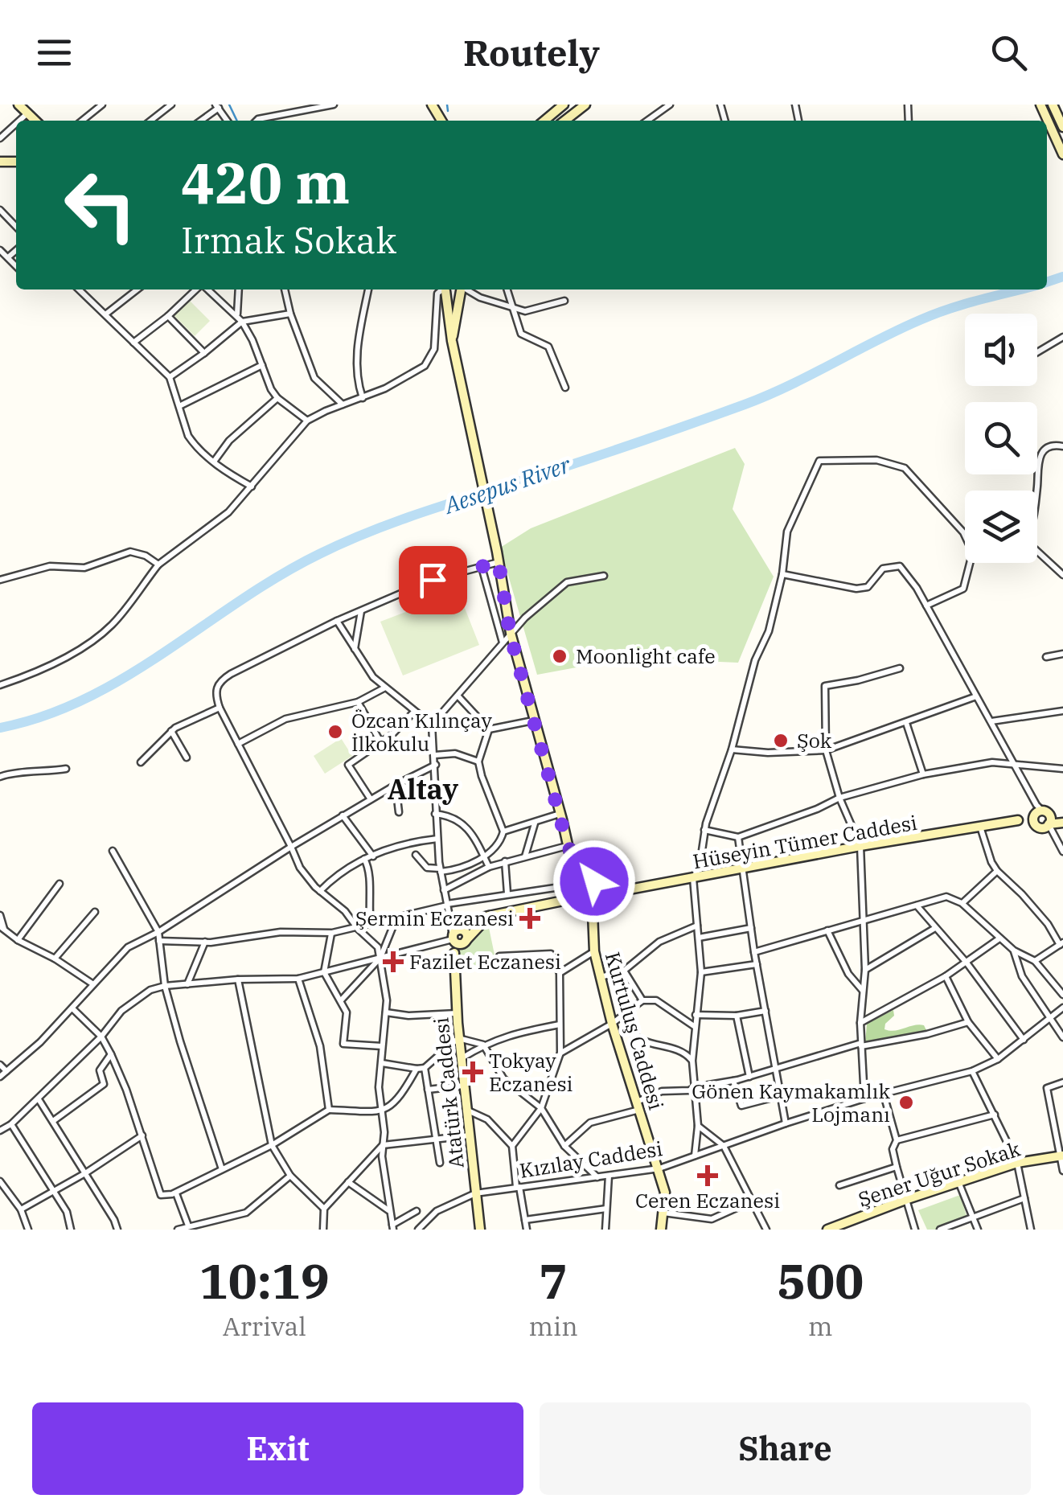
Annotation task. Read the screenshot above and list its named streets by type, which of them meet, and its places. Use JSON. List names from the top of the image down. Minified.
{"streets":{"main road":["Hüseyin Tümer Caddesi","Kurtuluş Caddesi","Atatürk Caddesi","Şener Uğur Sokak"],"street":["Kızılay Caddesi"]},"crossings":[["Hüseyin Tümer Caddesi","Kurtuluş Caddesi"],["Kurtuluş Caddesi","Kızılay Caddesi"],["Atatürk Caddesi","Kızılay Caddesi"]],"districts":["Altay"],"water":["Aesepus River"],"places":{"other":["Moonlight cafe","Özcan Kılınçay İlkokulu","Şok","Gönen Kaymakamlık Lojmanı"],"health":["Şermin Eczanesi","Fazilet Eczanesi","Tokyay Eczanesi","Ceren Eczanesi"]},"page":{"header":"Routely","turn":["420 m","Irmak Sokak"],"eta":["10:19","Arrival","7","min","500","m"],"buttons":["Exit","Share"]}}
